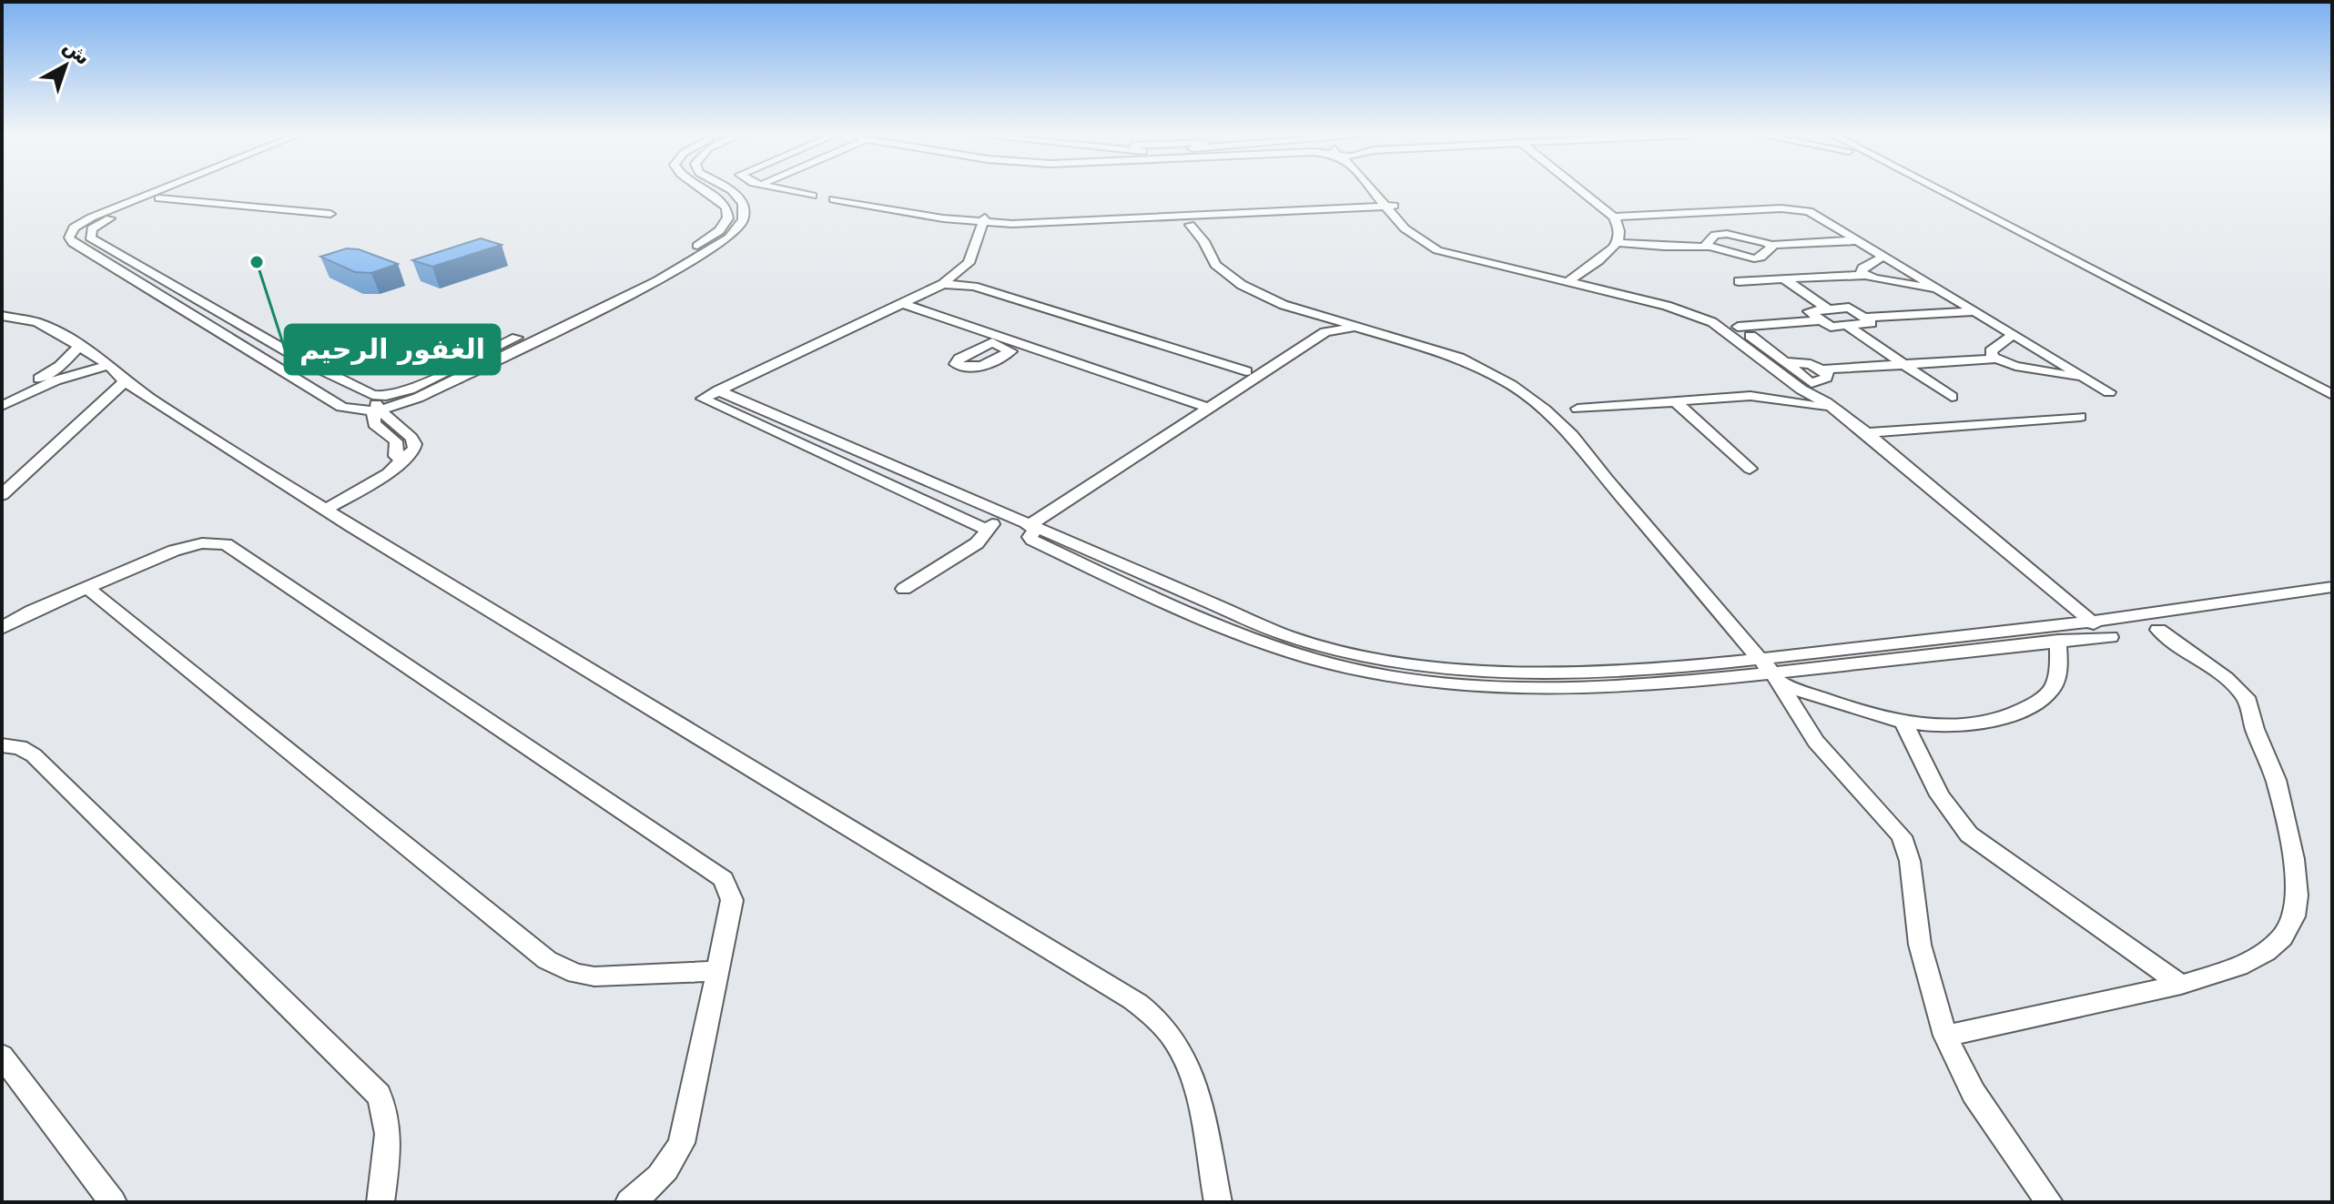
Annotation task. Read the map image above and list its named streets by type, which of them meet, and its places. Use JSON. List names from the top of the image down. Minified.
{"places":["الغفور الرحيم"],"north":"top right"}
